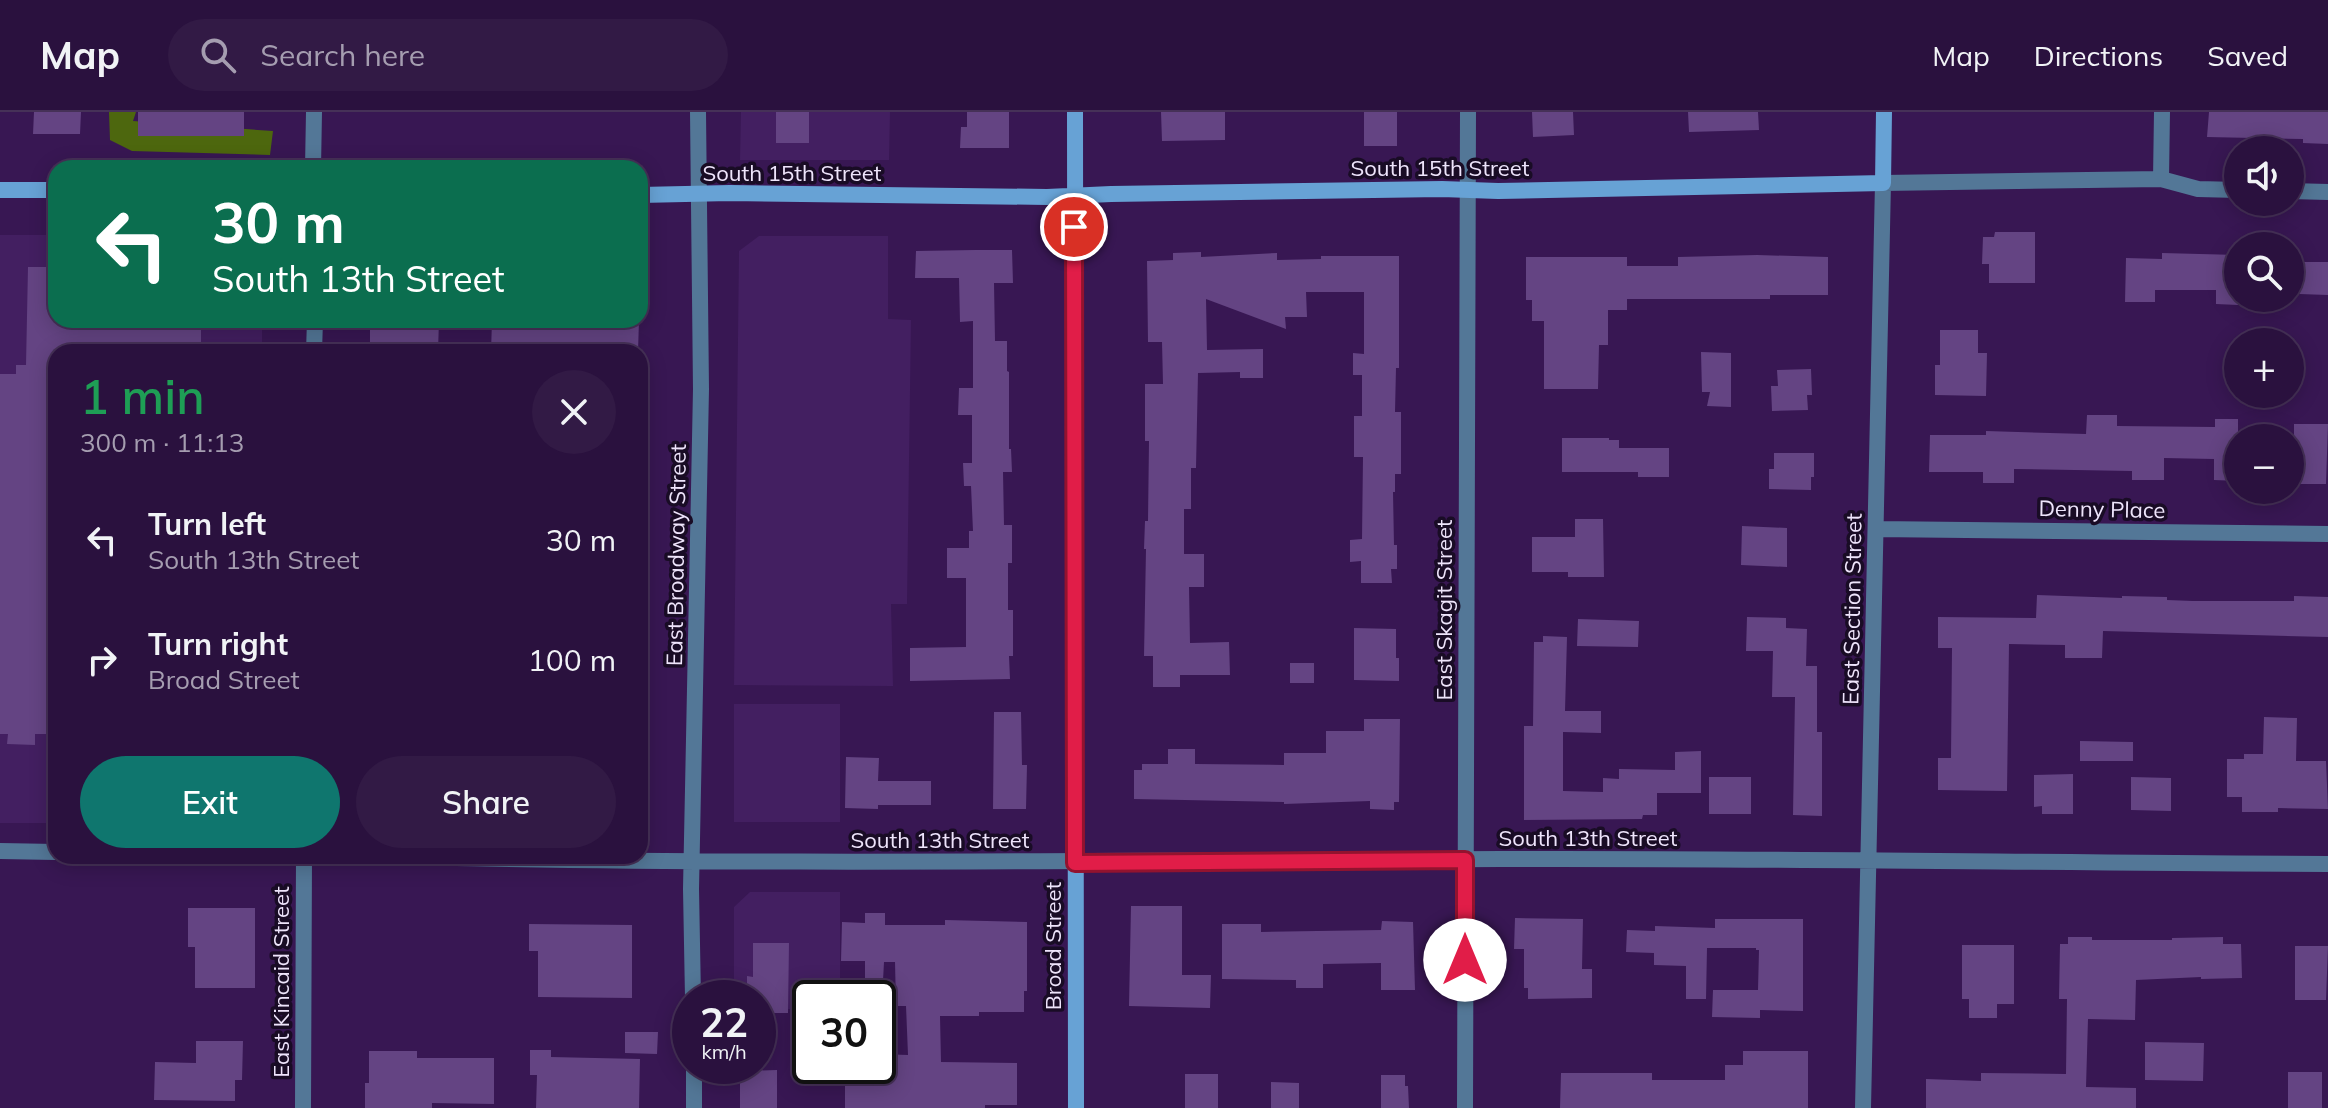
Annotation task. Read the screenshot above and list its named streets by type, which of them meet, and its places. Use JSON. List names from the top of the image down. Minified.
{"streets":{"street":["South 15th Street","Denny Place","East Broadway Street","East Section Street","East Skagit Street","South 13th Street","Broad Street","East Kincaid Street"]},"crossings":[["South 15th Street","East Broadway Street"],["South 15th Street","East Section Street"],["South 15th Street","East Skagit Street"],["South 15th Street","Broad Street"],["Denny Place","East Section Street"],["East Broadway Street","South 13th Street"],["East Section Street","South 13th Street"],["East Skagit Street","South 13th Street"],["South 13th Street","Broad Street"]],"page":{"header":"Map","search":"Search here","nav":["Map","Directions","Saved"],"map_buttons":["+","−"],"turn":["30 m","South 13th Street"],"heading":["1 min","300 m · 11:13"],"list":[{"name":"Turn left","note":"South 13th Street","value":"30 m"},{"name":"Turn right","note":"Broad Street","value":"100 m"}],"buttons":["Exit","Share"],"speed":"22 km/h","limit":"30"}}
